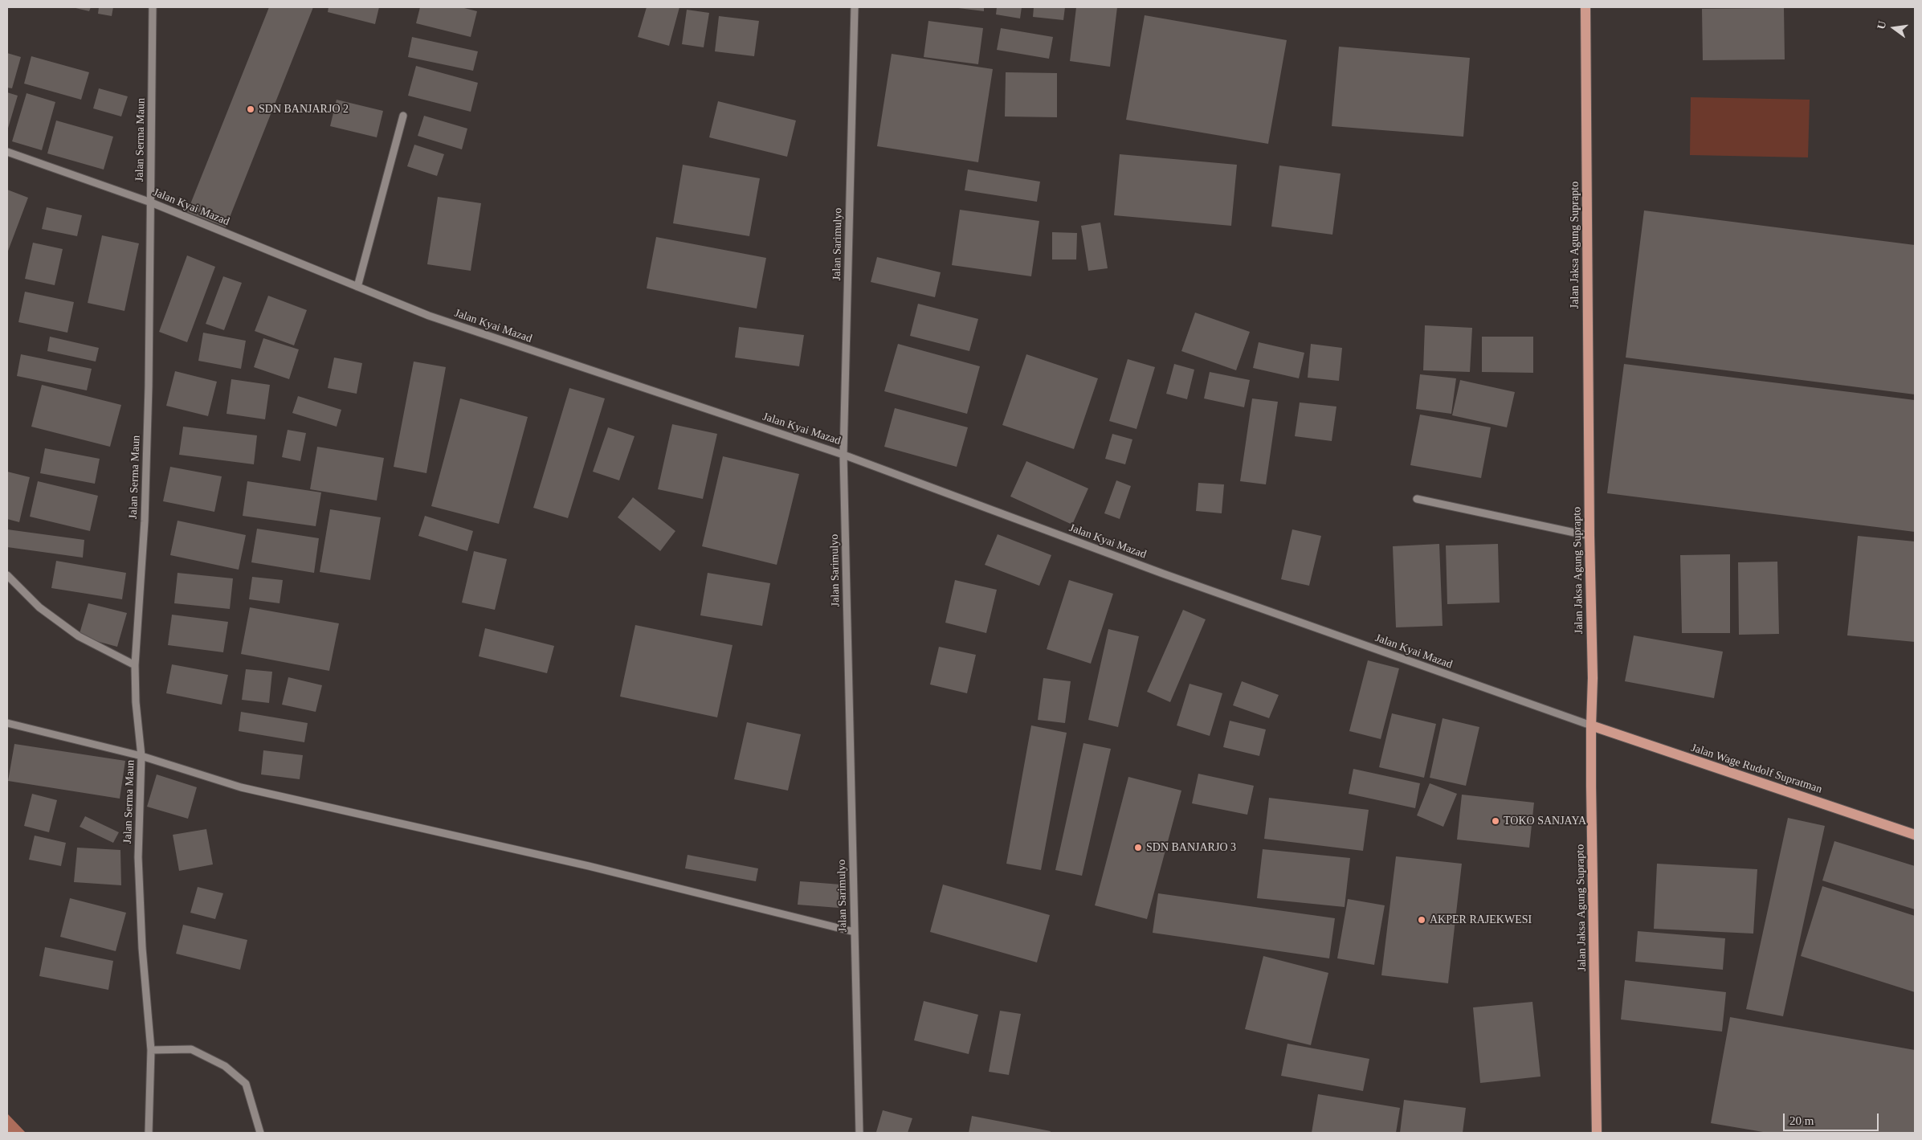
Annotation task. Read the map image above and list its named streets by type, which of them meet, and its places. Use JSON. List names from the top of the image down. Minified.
{"streets":{"main road":["Jalan Jaksa Agung Suprapto","Jalan Wage Rudolf Supratman"],"street":["Jalan Serma Maun","Jalan Kyai Mazad","Jalan Sarimulyo"]},"crossings":[["Jalan Serma Maun","Jalan Kyai Mazad"],["Jalan Kyai Mazad","Jalan Sarimulyo"],["Jalan Kyai Mazad","Jalan Jaksa Agung Suprapto"],["Jalan Kyai Mazad","Jalan Wage Rudolf Supratman"],["Jalan Jaksa Agung Suprapto","Jalan Wage Rudolf Supratman"]],"places":["SDN BANJARJO 2","TOKO SANJAYA","SDN BANJARJO 3","AKPER RAJEKWESI"],"scale_bar":"20 m","north":"left"}
